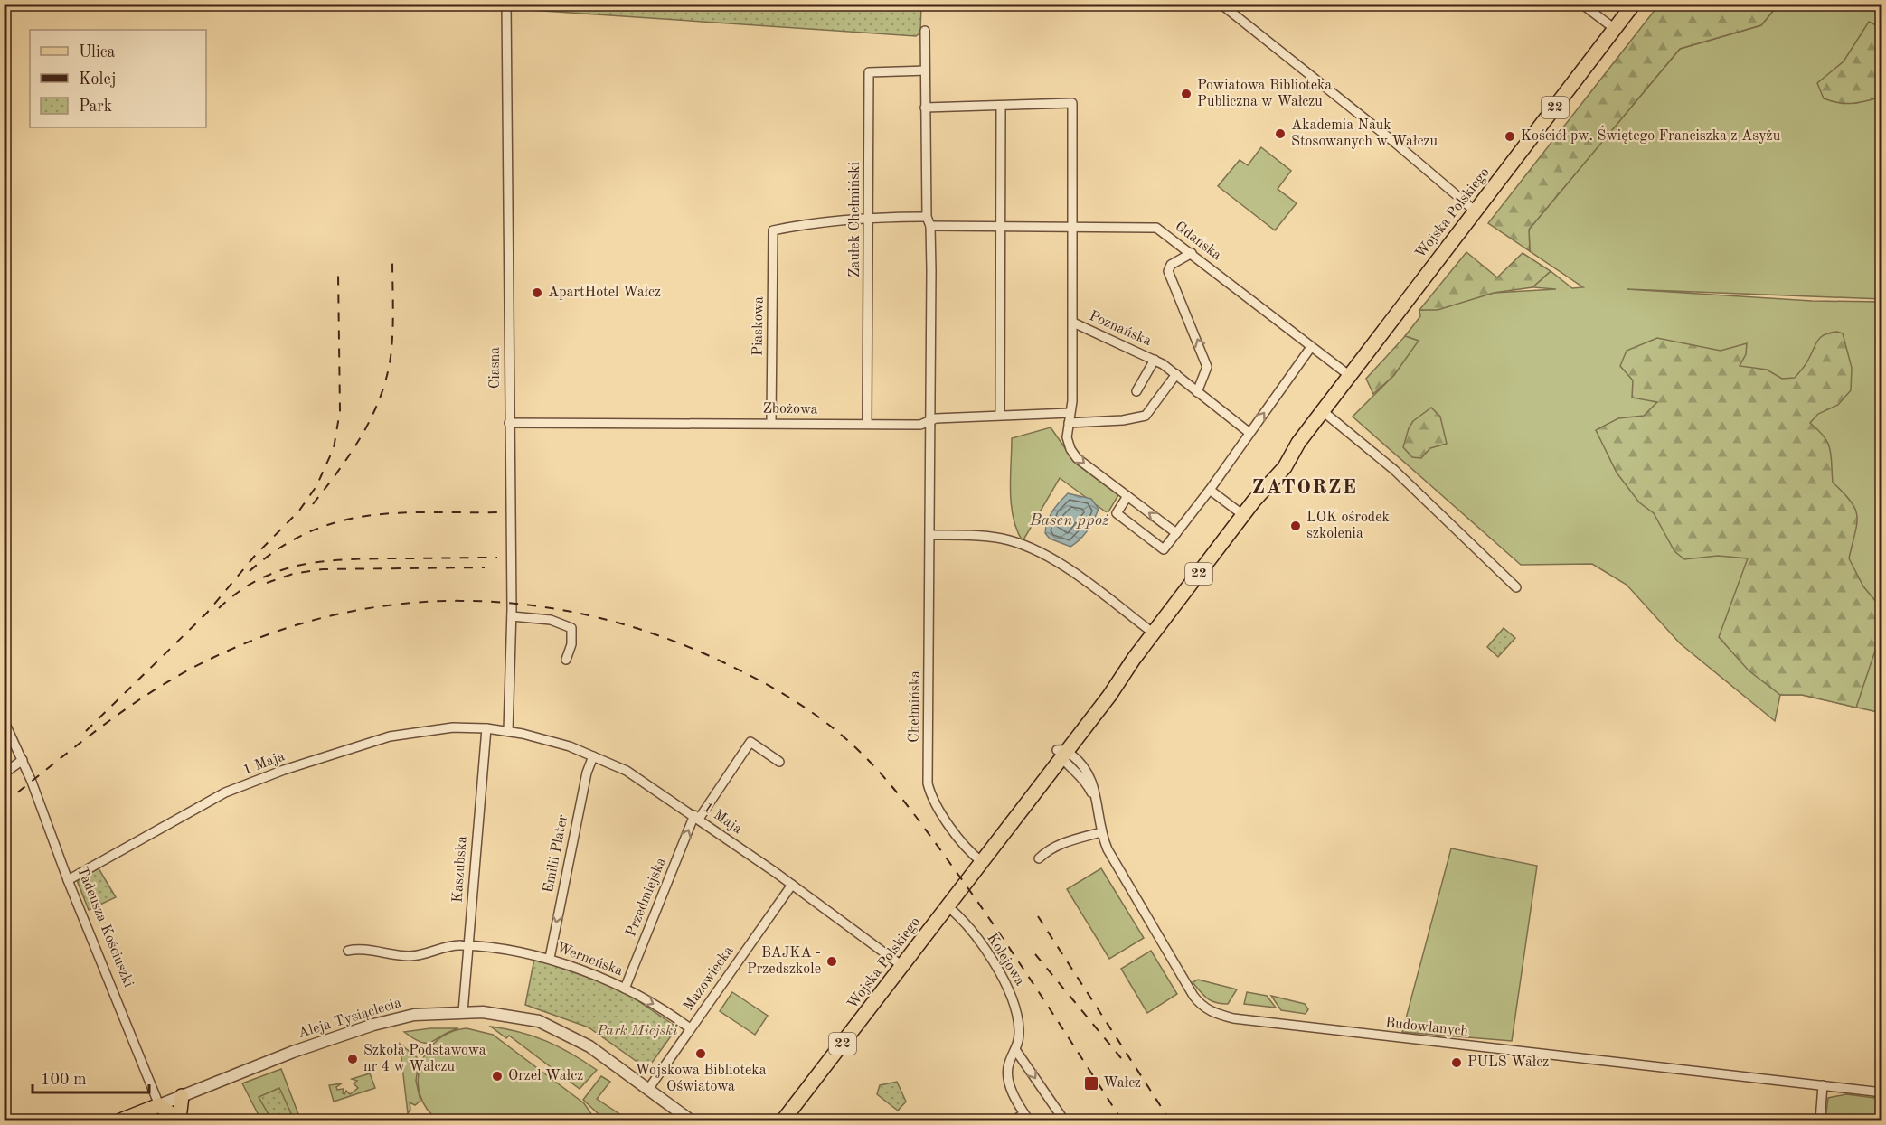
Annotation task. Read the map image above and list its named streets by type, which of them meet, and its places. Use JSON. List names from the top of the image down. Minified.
{"streets":{"main road":["22","Wojska Polskiego","Tadeusza Kościuszki"],"street":["Zaułek Chełmiński","Gdańska","Piaskowa","Poznańska","Ciasna","Zbożowa","Chełmińska","1 Maja","Emilii Plater","Kaszubska","Przedmiejska","Werneńska","Kolejowa","Mazowiecka","Aleja Tysiąclecia","Budowlanych"]},"crossings":[["Wojska Polskiego","Gdańska"],["Wojska Polskiego","Chełmińska"],["Wojska Polskiego","1 Maja"],["Wojska Polskiego","Kolejowa"],["Wojska Polskiego","Budowlanych"],["Zaułek Chełmiński","Piaskowa"],["Zaułek Chełmiński","Zbożowa"],["Piaskowa","Zbożowa"],["Poznańska","Zbożowa"],["Ciasna","Zbożowa"],["Ciasna","1 Maja"],["Zbożowa","Chełmińska"],["1 Maja","Emilii Plater"],["1 Maja","Kaszubska"],["1 Maja","Przedmiejska"],["1 Maja","Tadeusza Kościuszki"],["1 Maja","Mazowiecka"],["Emilii Plater","Werneńska"],["Kaszubska","Werneńska"],["Kaszubska","Aleja Tysiąclecia"],["Przedmiejska","Werneńska"],["Tadeusza Kościuszki","Aleja Tysiąclecia"],["Werneńska","Mazowiecka"],["Mazowiecka","Aleja Tysiąclecia"]],"one_way":["Emilii Plater","Przedmiejska"],"districts":["ZATORZE"],"water":["Basen ppoż"],"parks":["Park Miejski"],"places":{"other":["Powiatowa Biblioteka Publiczna w Wałczu","Akademia Nauk Stosowanych w Wałczu","Kościół pw. Świętego Franciszka z Asyżu","ApartHotel Wałcz","LOK ośrodek szkolenia","BAJKA - Przedszkole","Wojskowa Biblioteka Oświatowa","Szkoła Podstawowa nr 4 w Wałczu","PULS Wałcz","Orzeł Wałcz"],"transit":["Wałcz"]},"legend":["Ulica","Kolej","Park"],"scale_bar":"100 m"}
